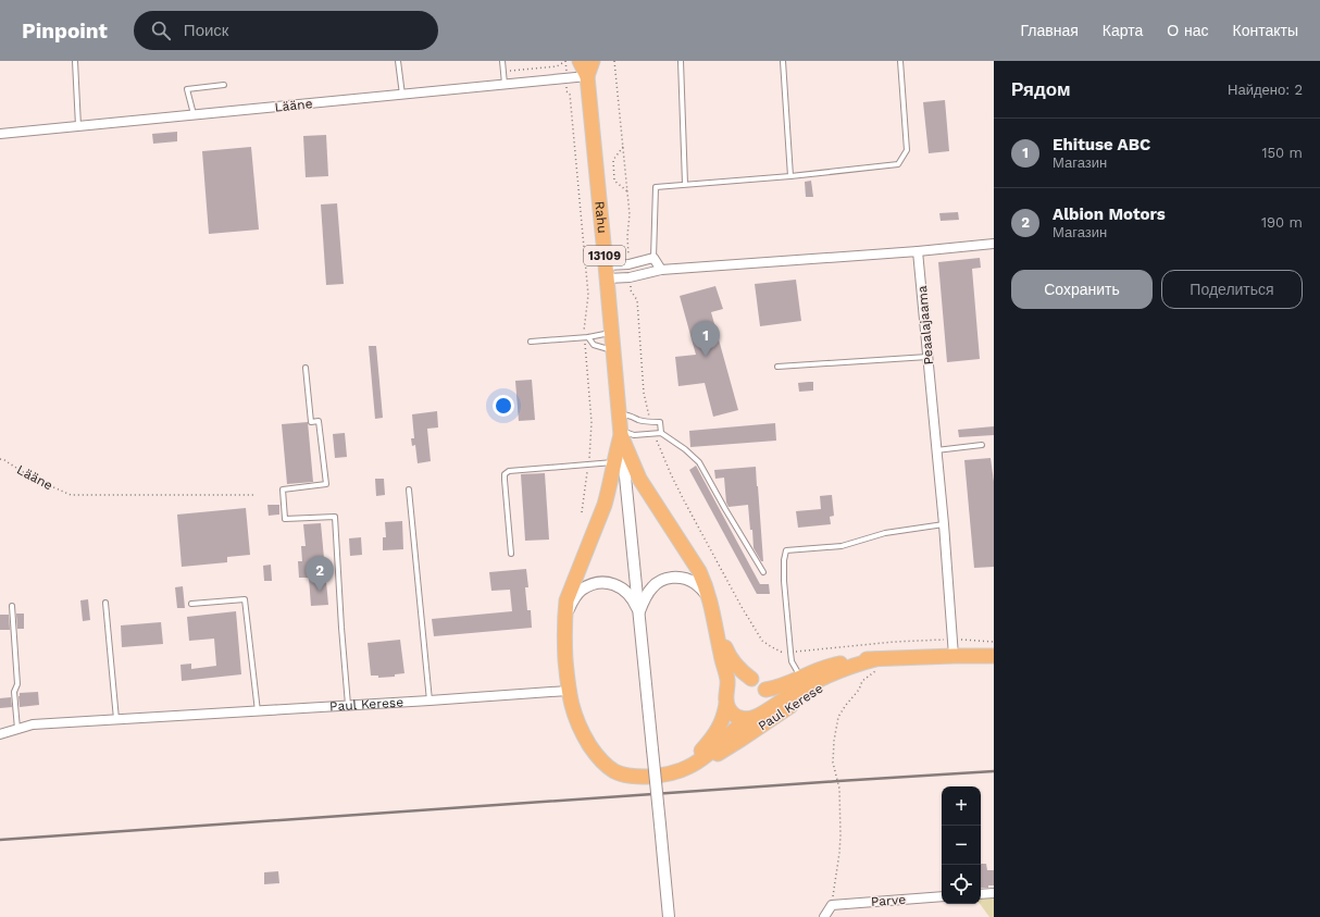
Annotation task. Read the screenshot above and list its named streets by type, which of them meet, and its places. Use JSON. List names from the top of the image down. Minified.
{"streets":{"highway":["Rahu","13109","Paul Kerese"],"street":["Lääne","Peaalajaama","Parve"]},"crossings":[["Lääne","Rahu"],["Rahu","13109"],["Peaalajaama","Paul Kerese"]],"page":{"header":"Pinpoint","search":"Поиск","nav":["Главная","Карта","О нас","Контакты"],"heading":["Рядом","Найдено: 2"],"list":[{"mark":"1","name":"Ehituse ABC","note":"Магазин","value":"150 m"},{"mark":"2","name":"Albion Motors","note":"Магазин","value":"190 m"}],"buttons":["Сохранить","Поделиться"],"pins":["1","2"],"map_buttons":["+","−"]}}
